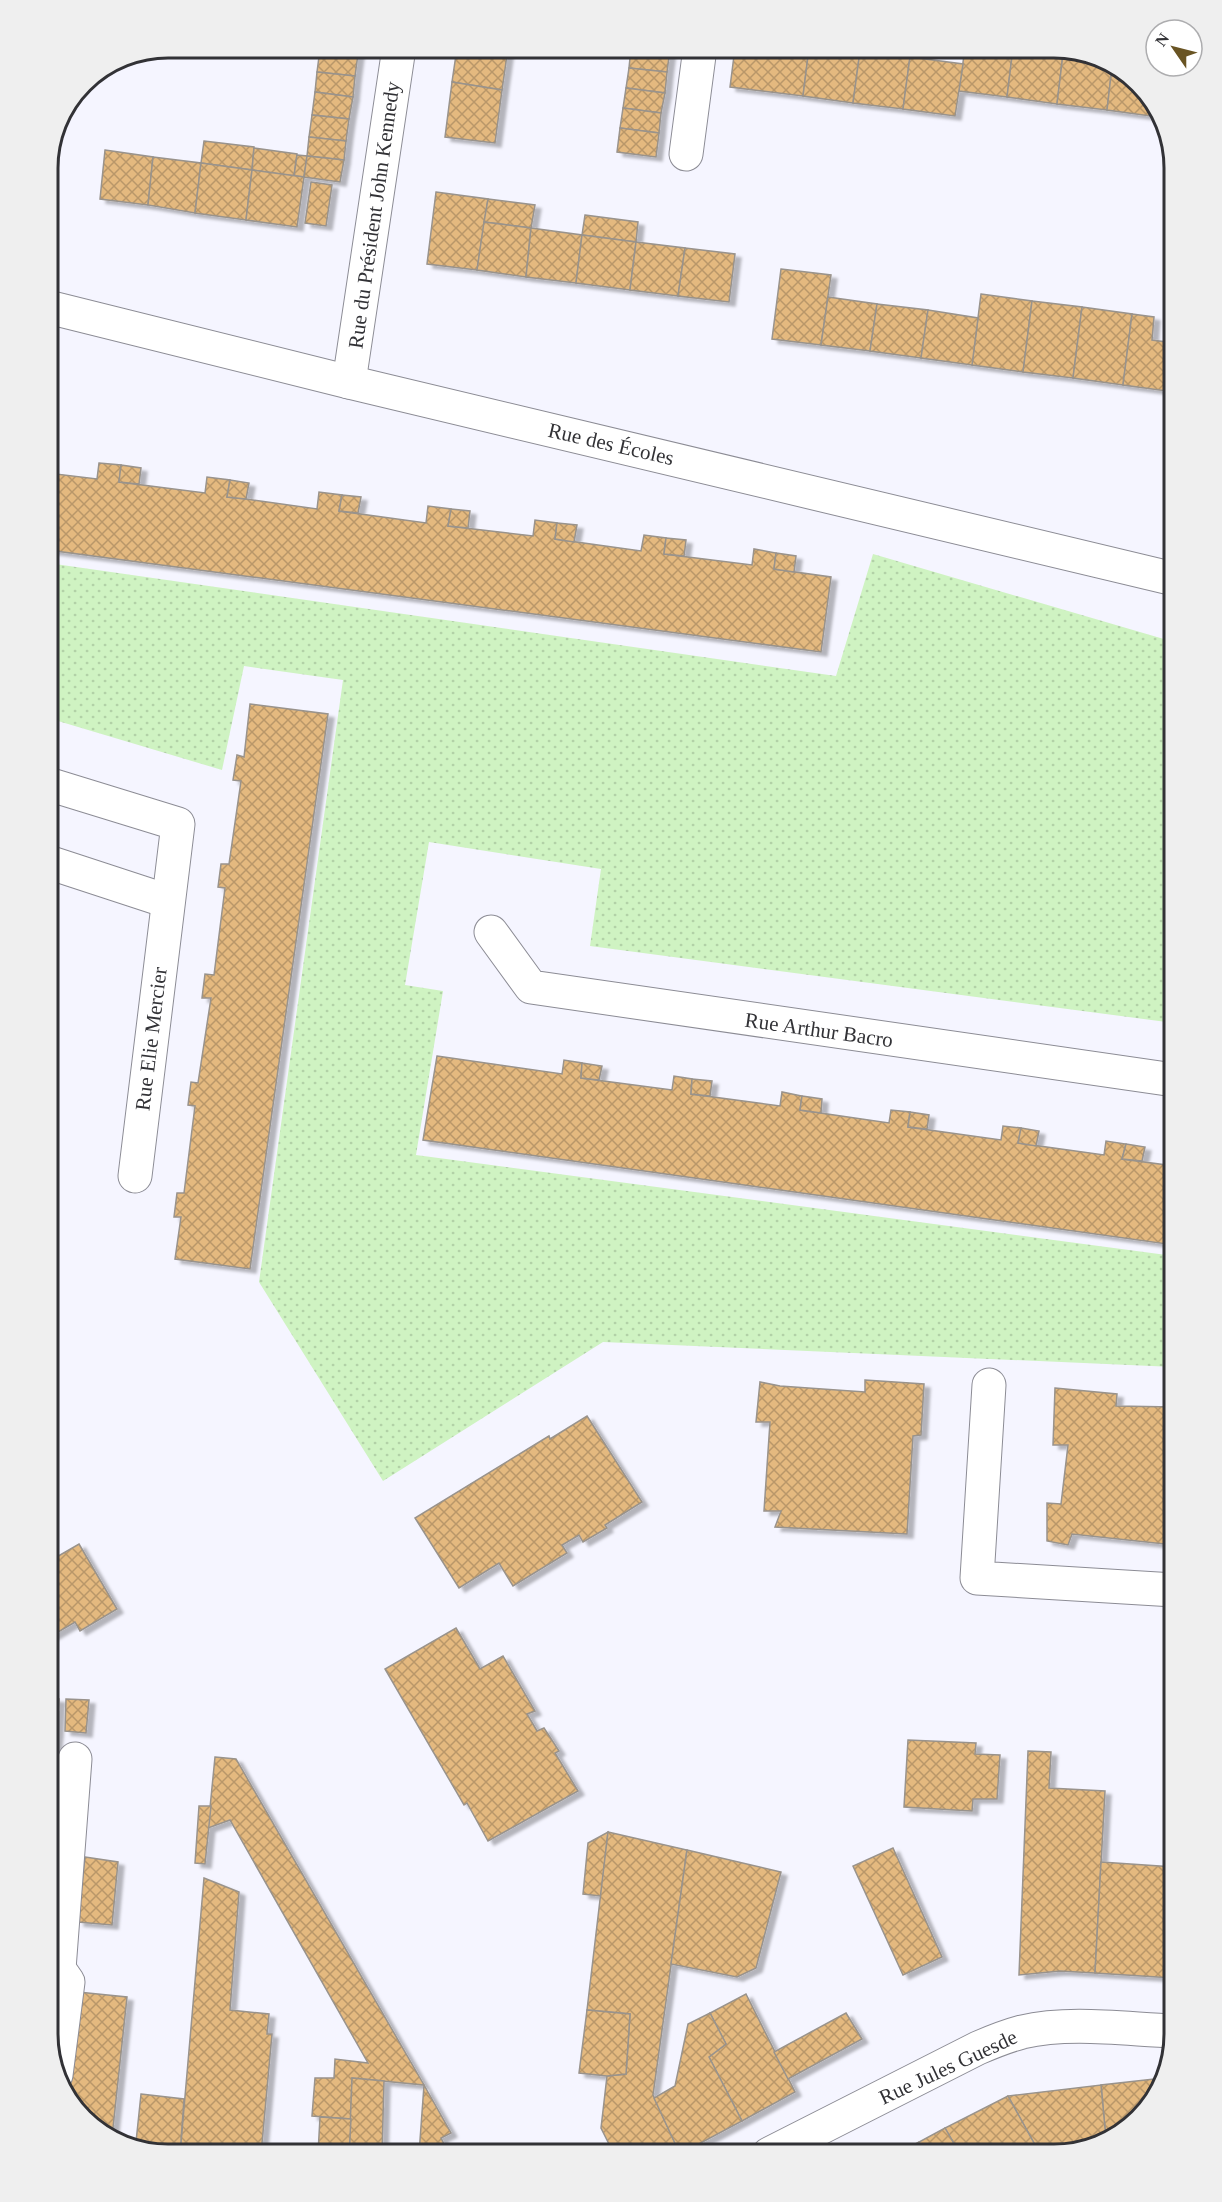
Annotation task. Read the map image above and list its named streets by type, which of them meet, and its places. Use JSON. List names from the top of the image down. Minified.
{"streets":{"street":["Rue du Président John Kennedy","Rue des Écoles","Rue Arthur Bacro","Rue Elie Mercier","Rue Jules Guesde"]},"crossings":[["Rue du Président John Kennedy","Rue des Écoles"]],"north":"top left"}
